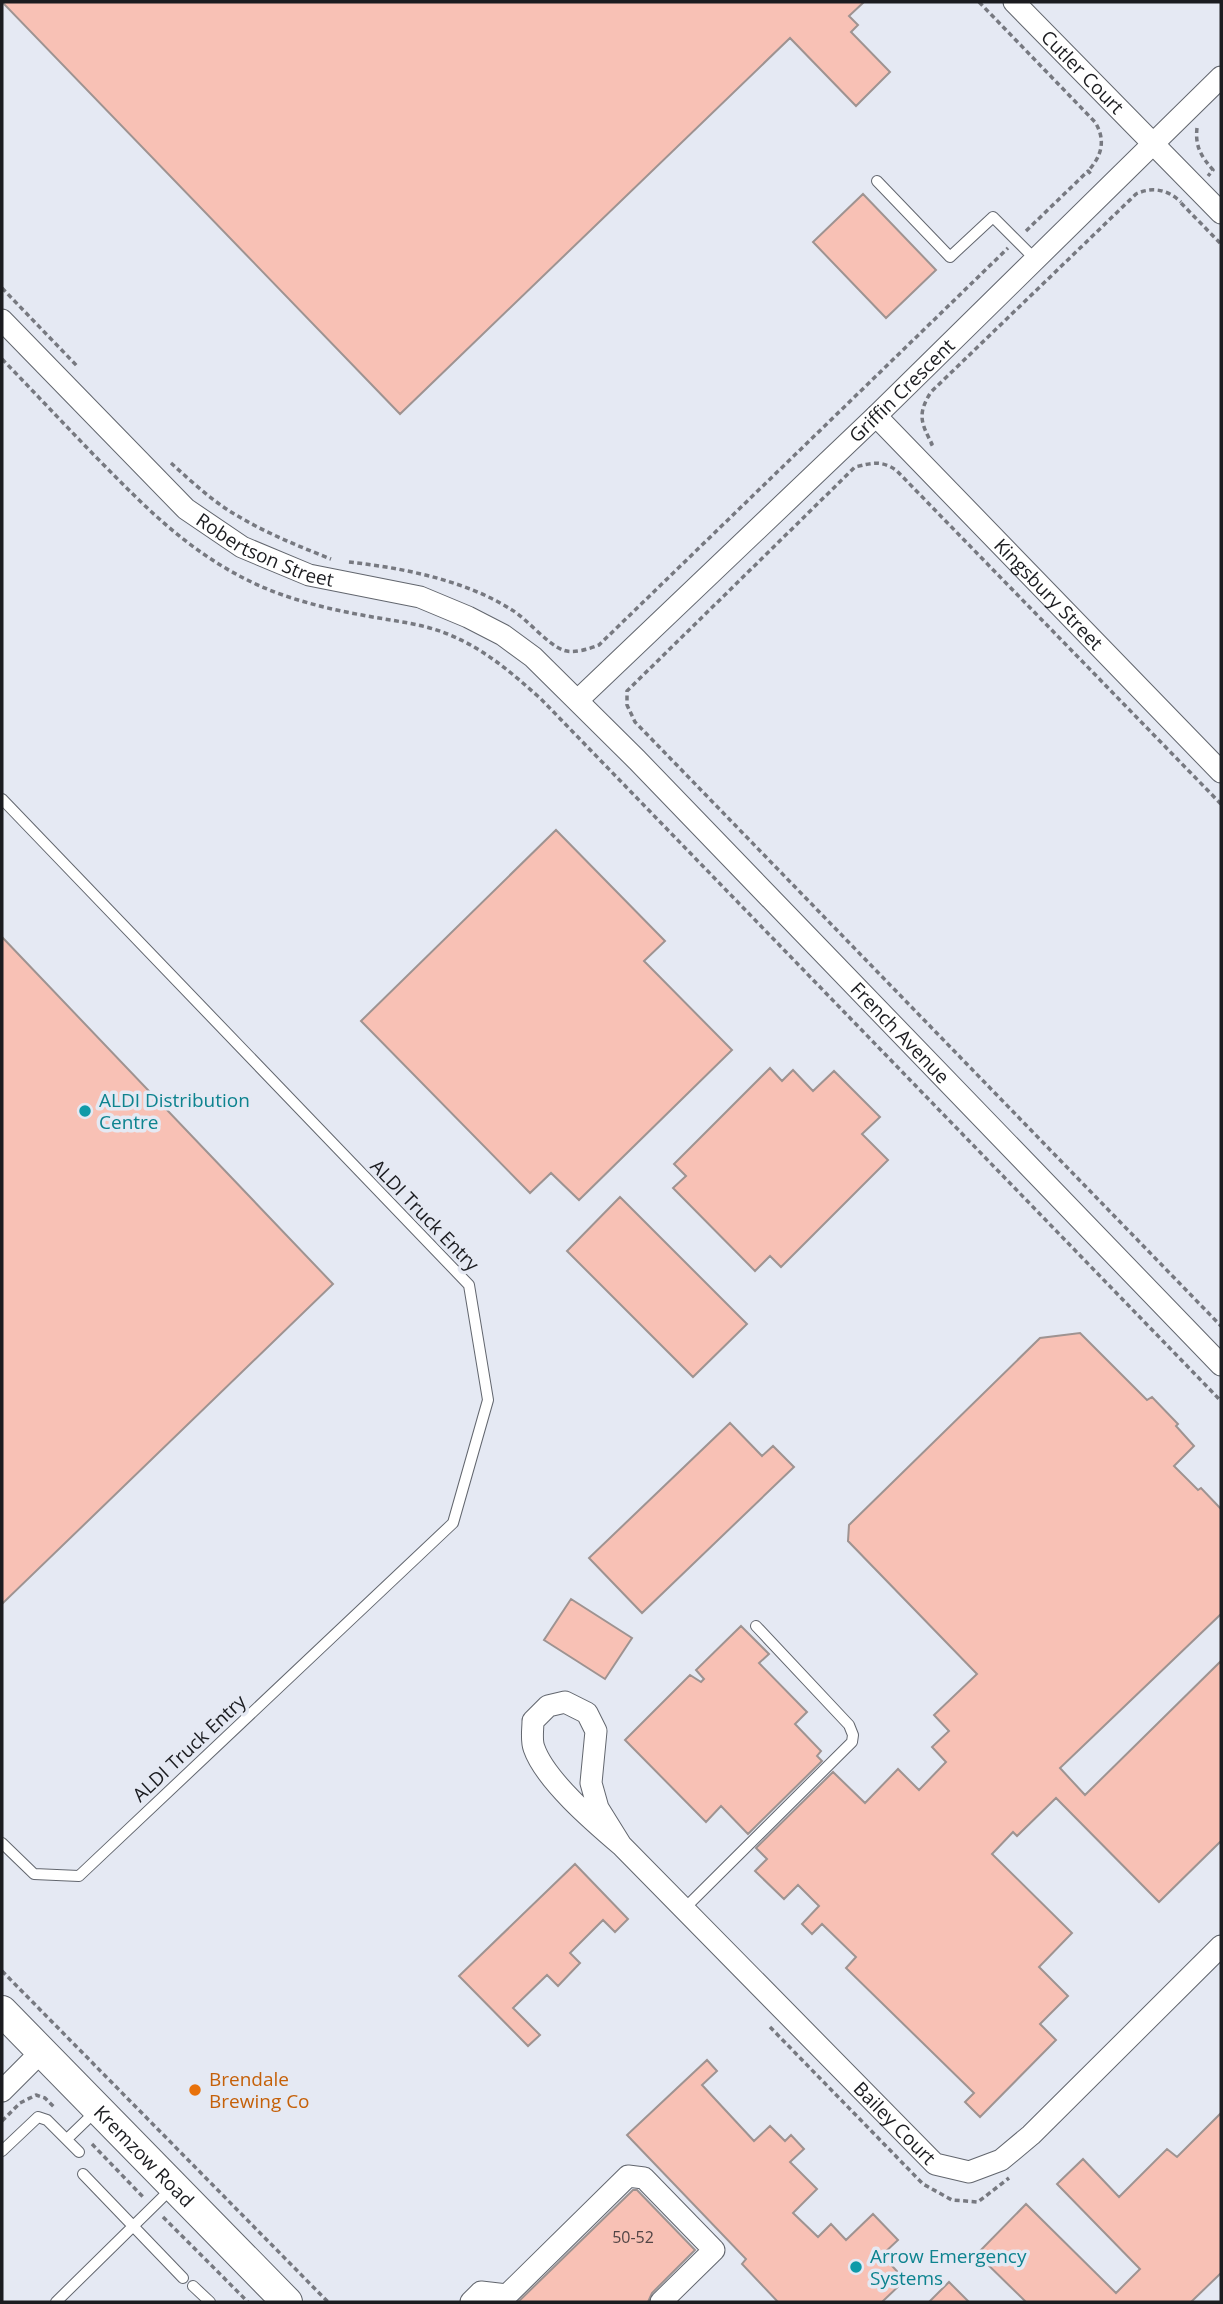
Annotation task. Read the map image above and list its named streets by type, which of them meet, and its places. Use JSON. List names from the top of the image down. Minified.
{"streets":{"street":["Cutler Court","Griffin Crescent","Robertson Street","Kingsbury Street","French Avenue","Bailey Court","Kremzow Road"],"lane":["ALDI Truck Entry"]},"crossings":[["Cutler Court","Griffin Crescent"],["Griffin Crescent","Robertson Street"],["Griffin Crescent","Kingsbury Street"],["Griffin Crescent","French Avenue"],["Robertson Street","French Avenue"]],"places":["ALDI Distribution Centre","Brendale Brewing Co","Arrow Emergency Systems"],"house_numbers":["50-52"]}
